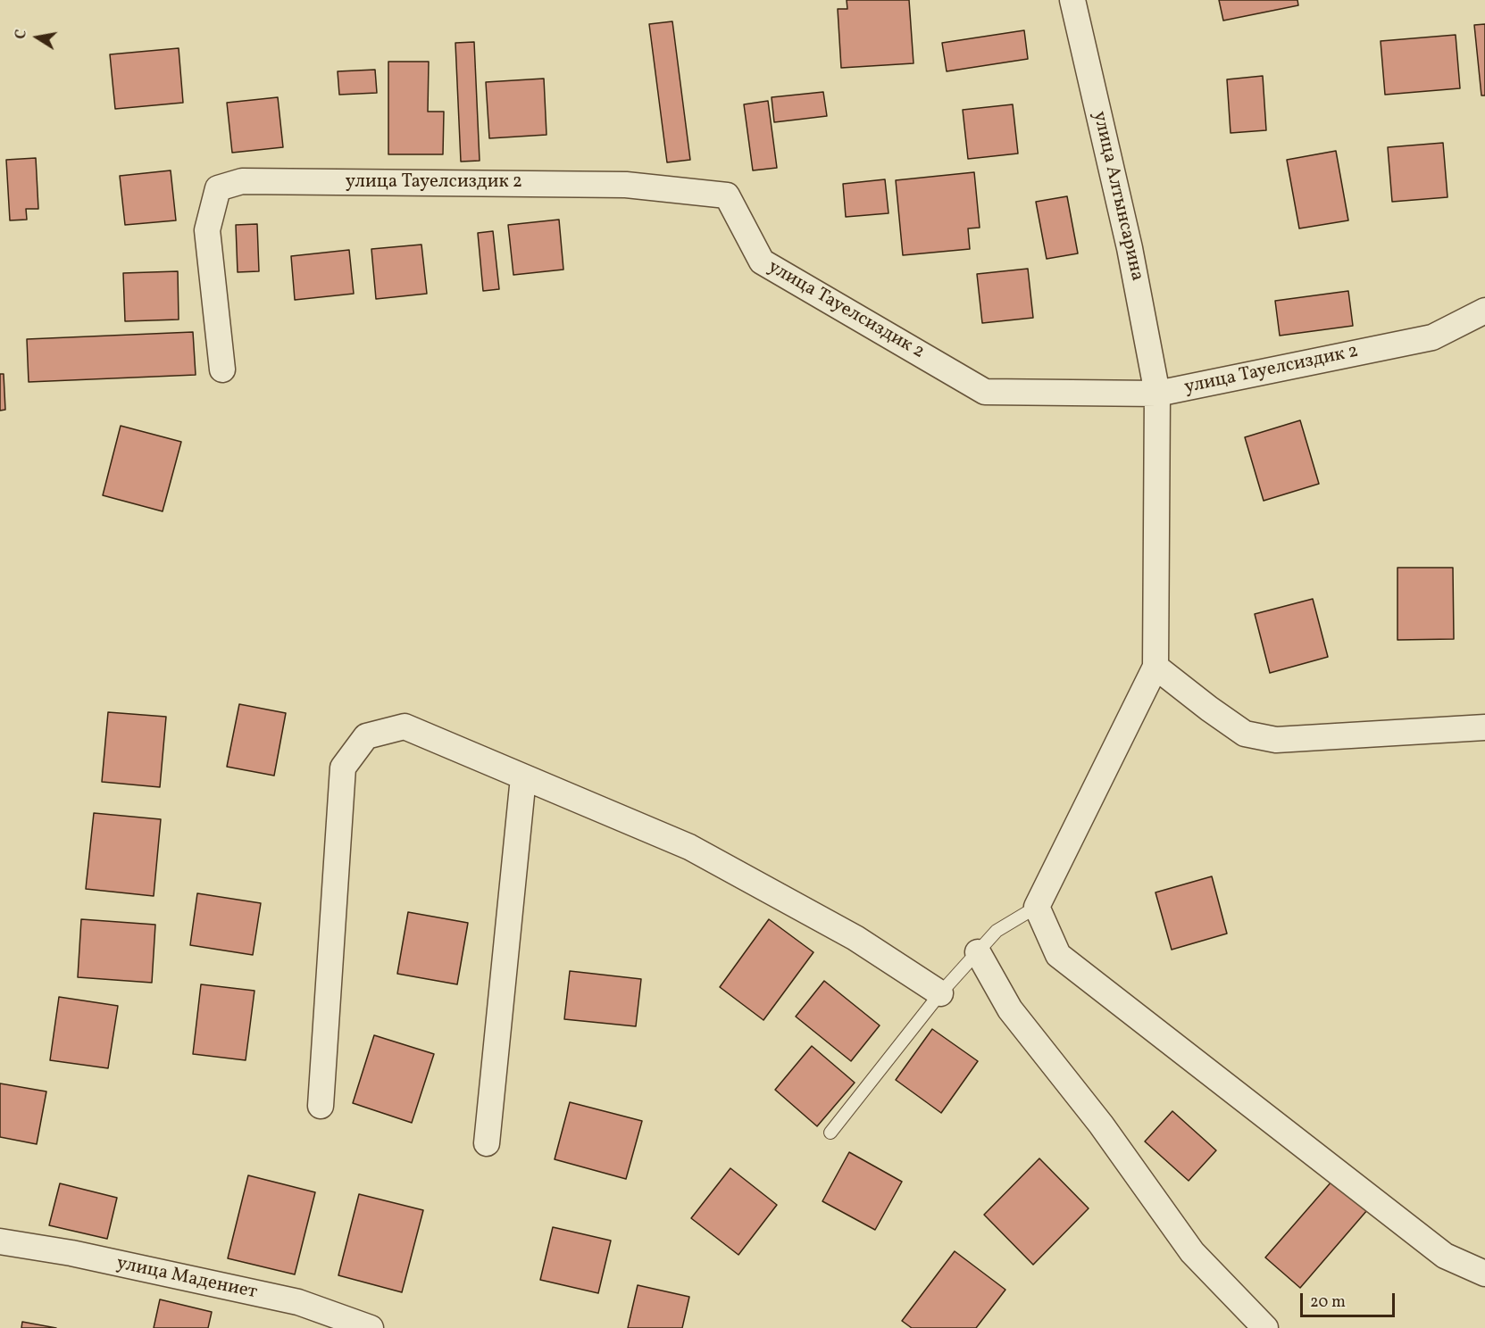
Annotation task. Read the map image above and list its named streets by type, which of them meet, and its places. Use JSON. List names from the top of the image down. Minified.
{"streets":{"street":["улица Тауелсиздик 2","улица Алтынсарина","улица Мадениет"]},"crossings":[["улица Тауелсиздик 2","улица Алтынсарина"]],"scale_bar":"20 m","north":"left"}
